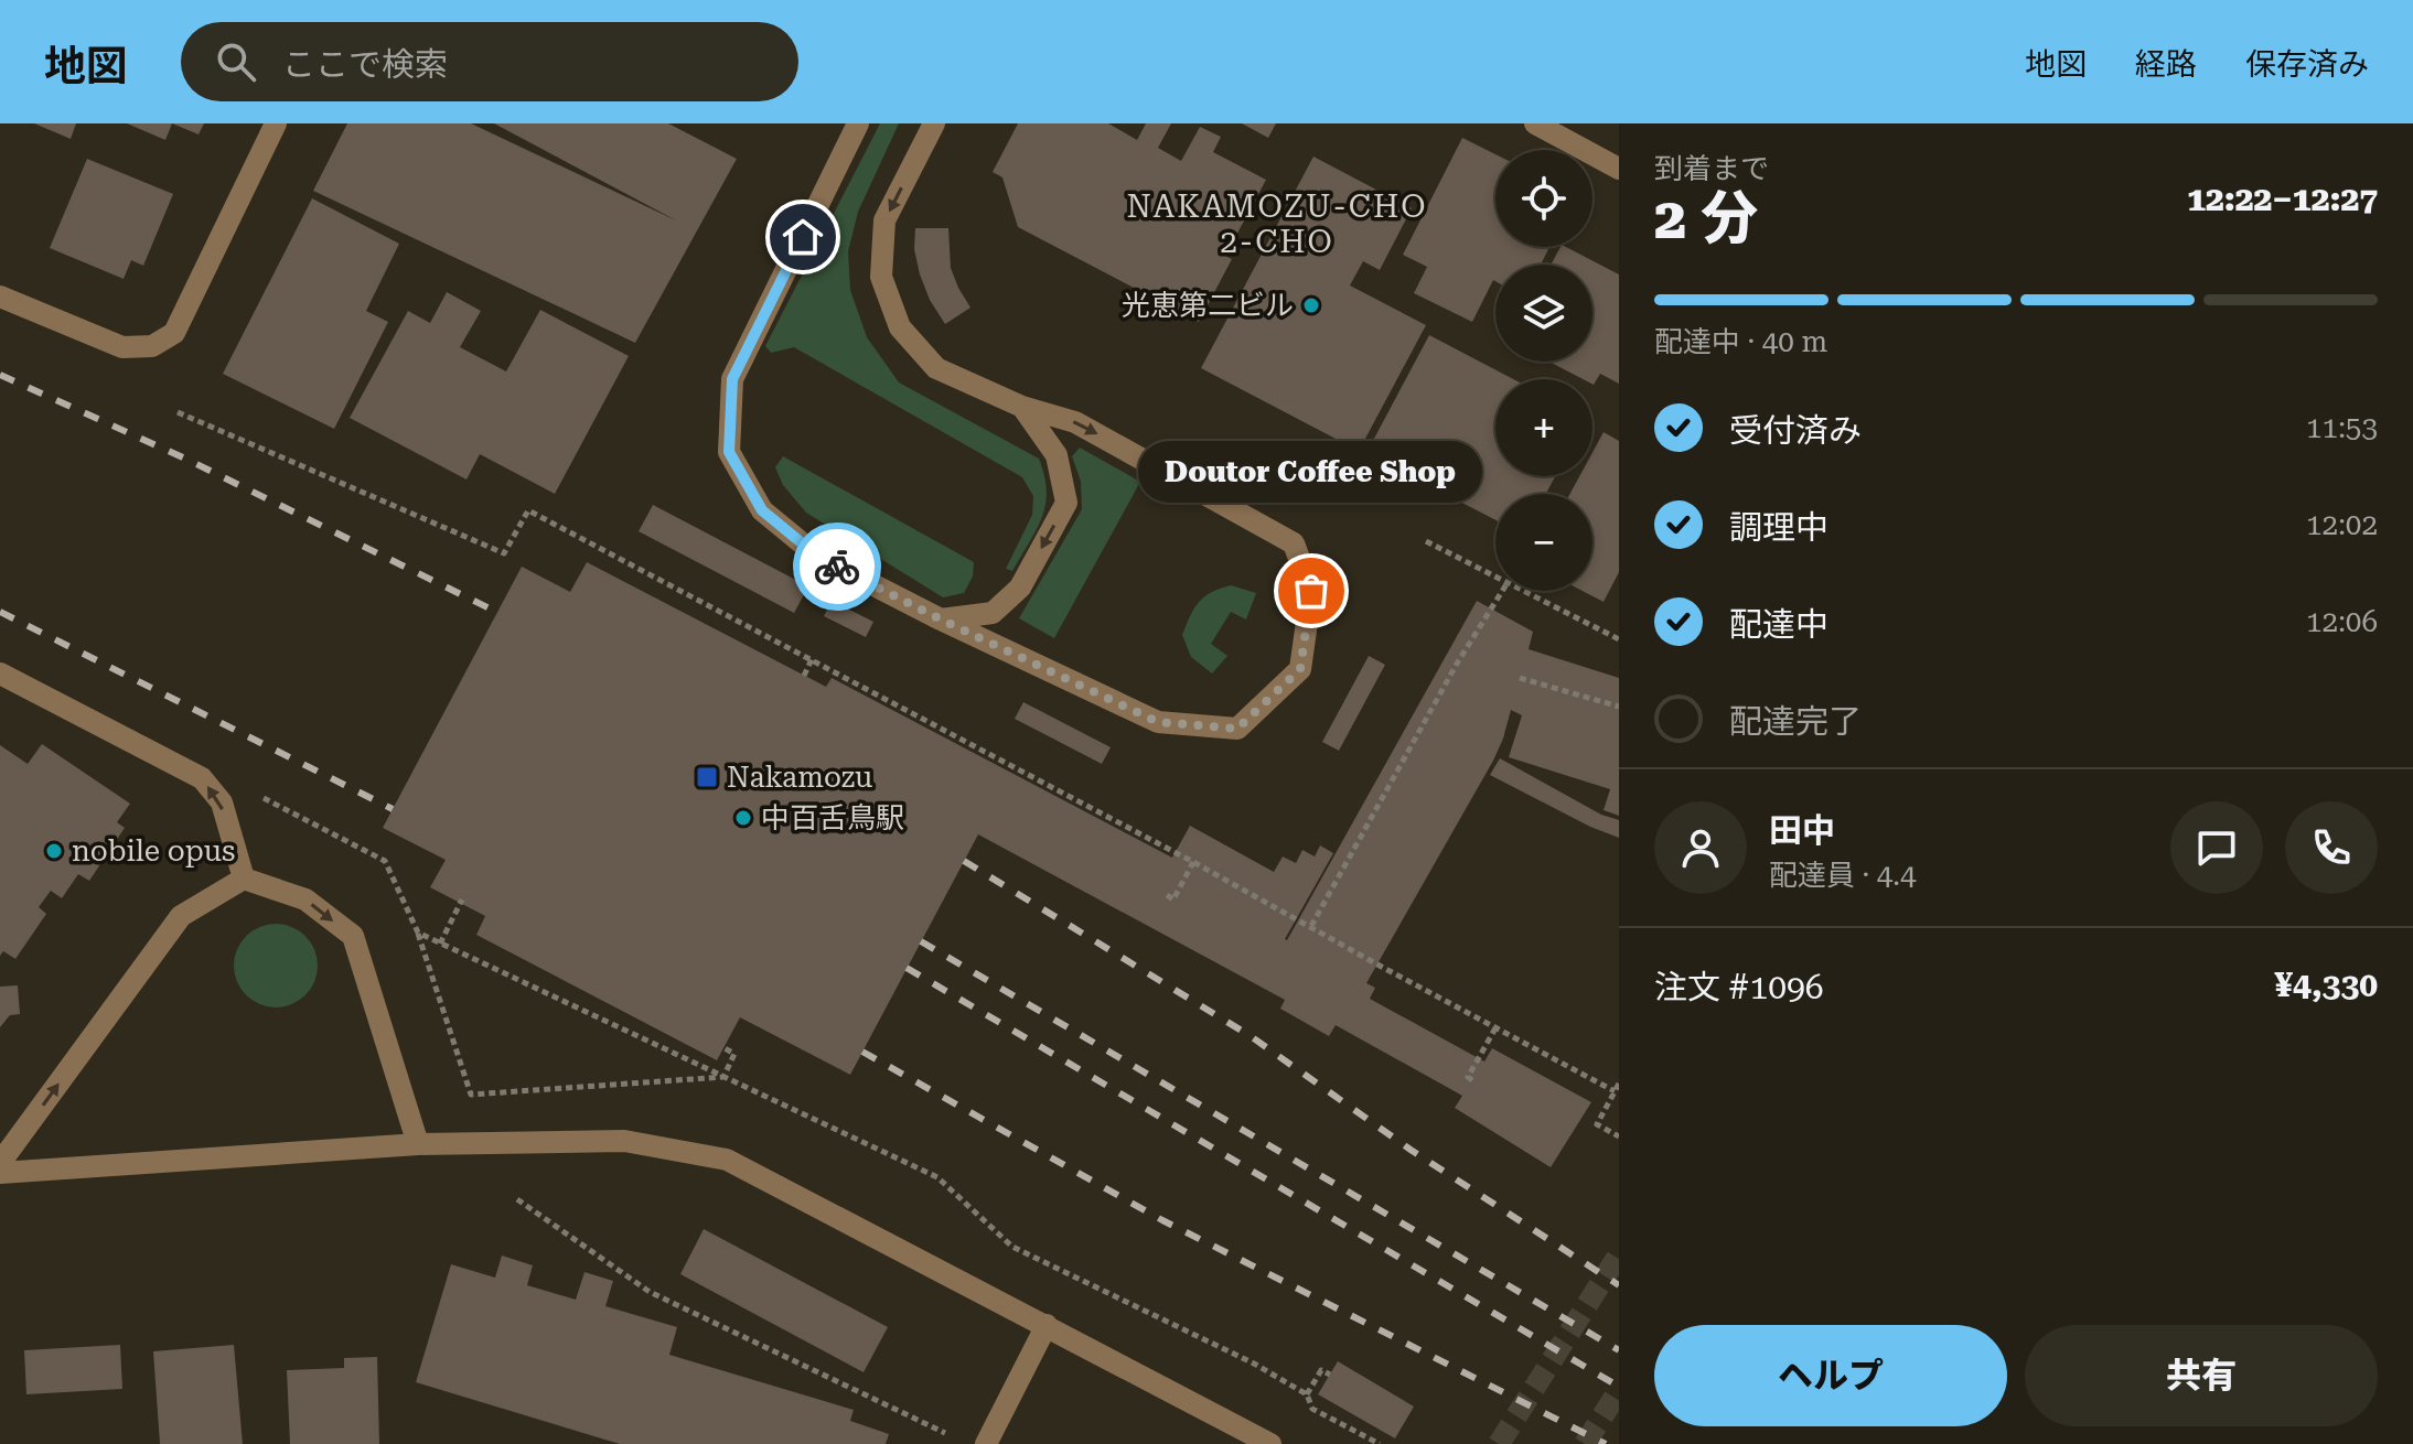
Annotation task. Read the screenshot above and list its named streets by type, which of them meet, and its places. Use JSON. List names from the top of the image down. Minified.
{"districts":["NAKAMOZU-CHO 2-CHO"],"places":{"other":["光恵第二ビル","Doutor Coffee Shop","中百舌鳥駅","nobile opus"],"transit":["Nakamozu"]},"page":{"header":"地図","search":"ここで検索","nav":["地図","経路","保存済み"],"heading":["2 分","到着まで","12:22–12:27"],"panel":["田中","配達員 · 4.4","注文 #1096","¥4,330"],"map_buttons":["+","−"],"bar":"配達中 · 40 m","list":[["受付済み","11:53"],["調理中","12:02"],["配達中","12:06"],"配達完了"],"bubble":"Doutor Coffee Shop","buttons":["ヘルプ","共有"]}}
